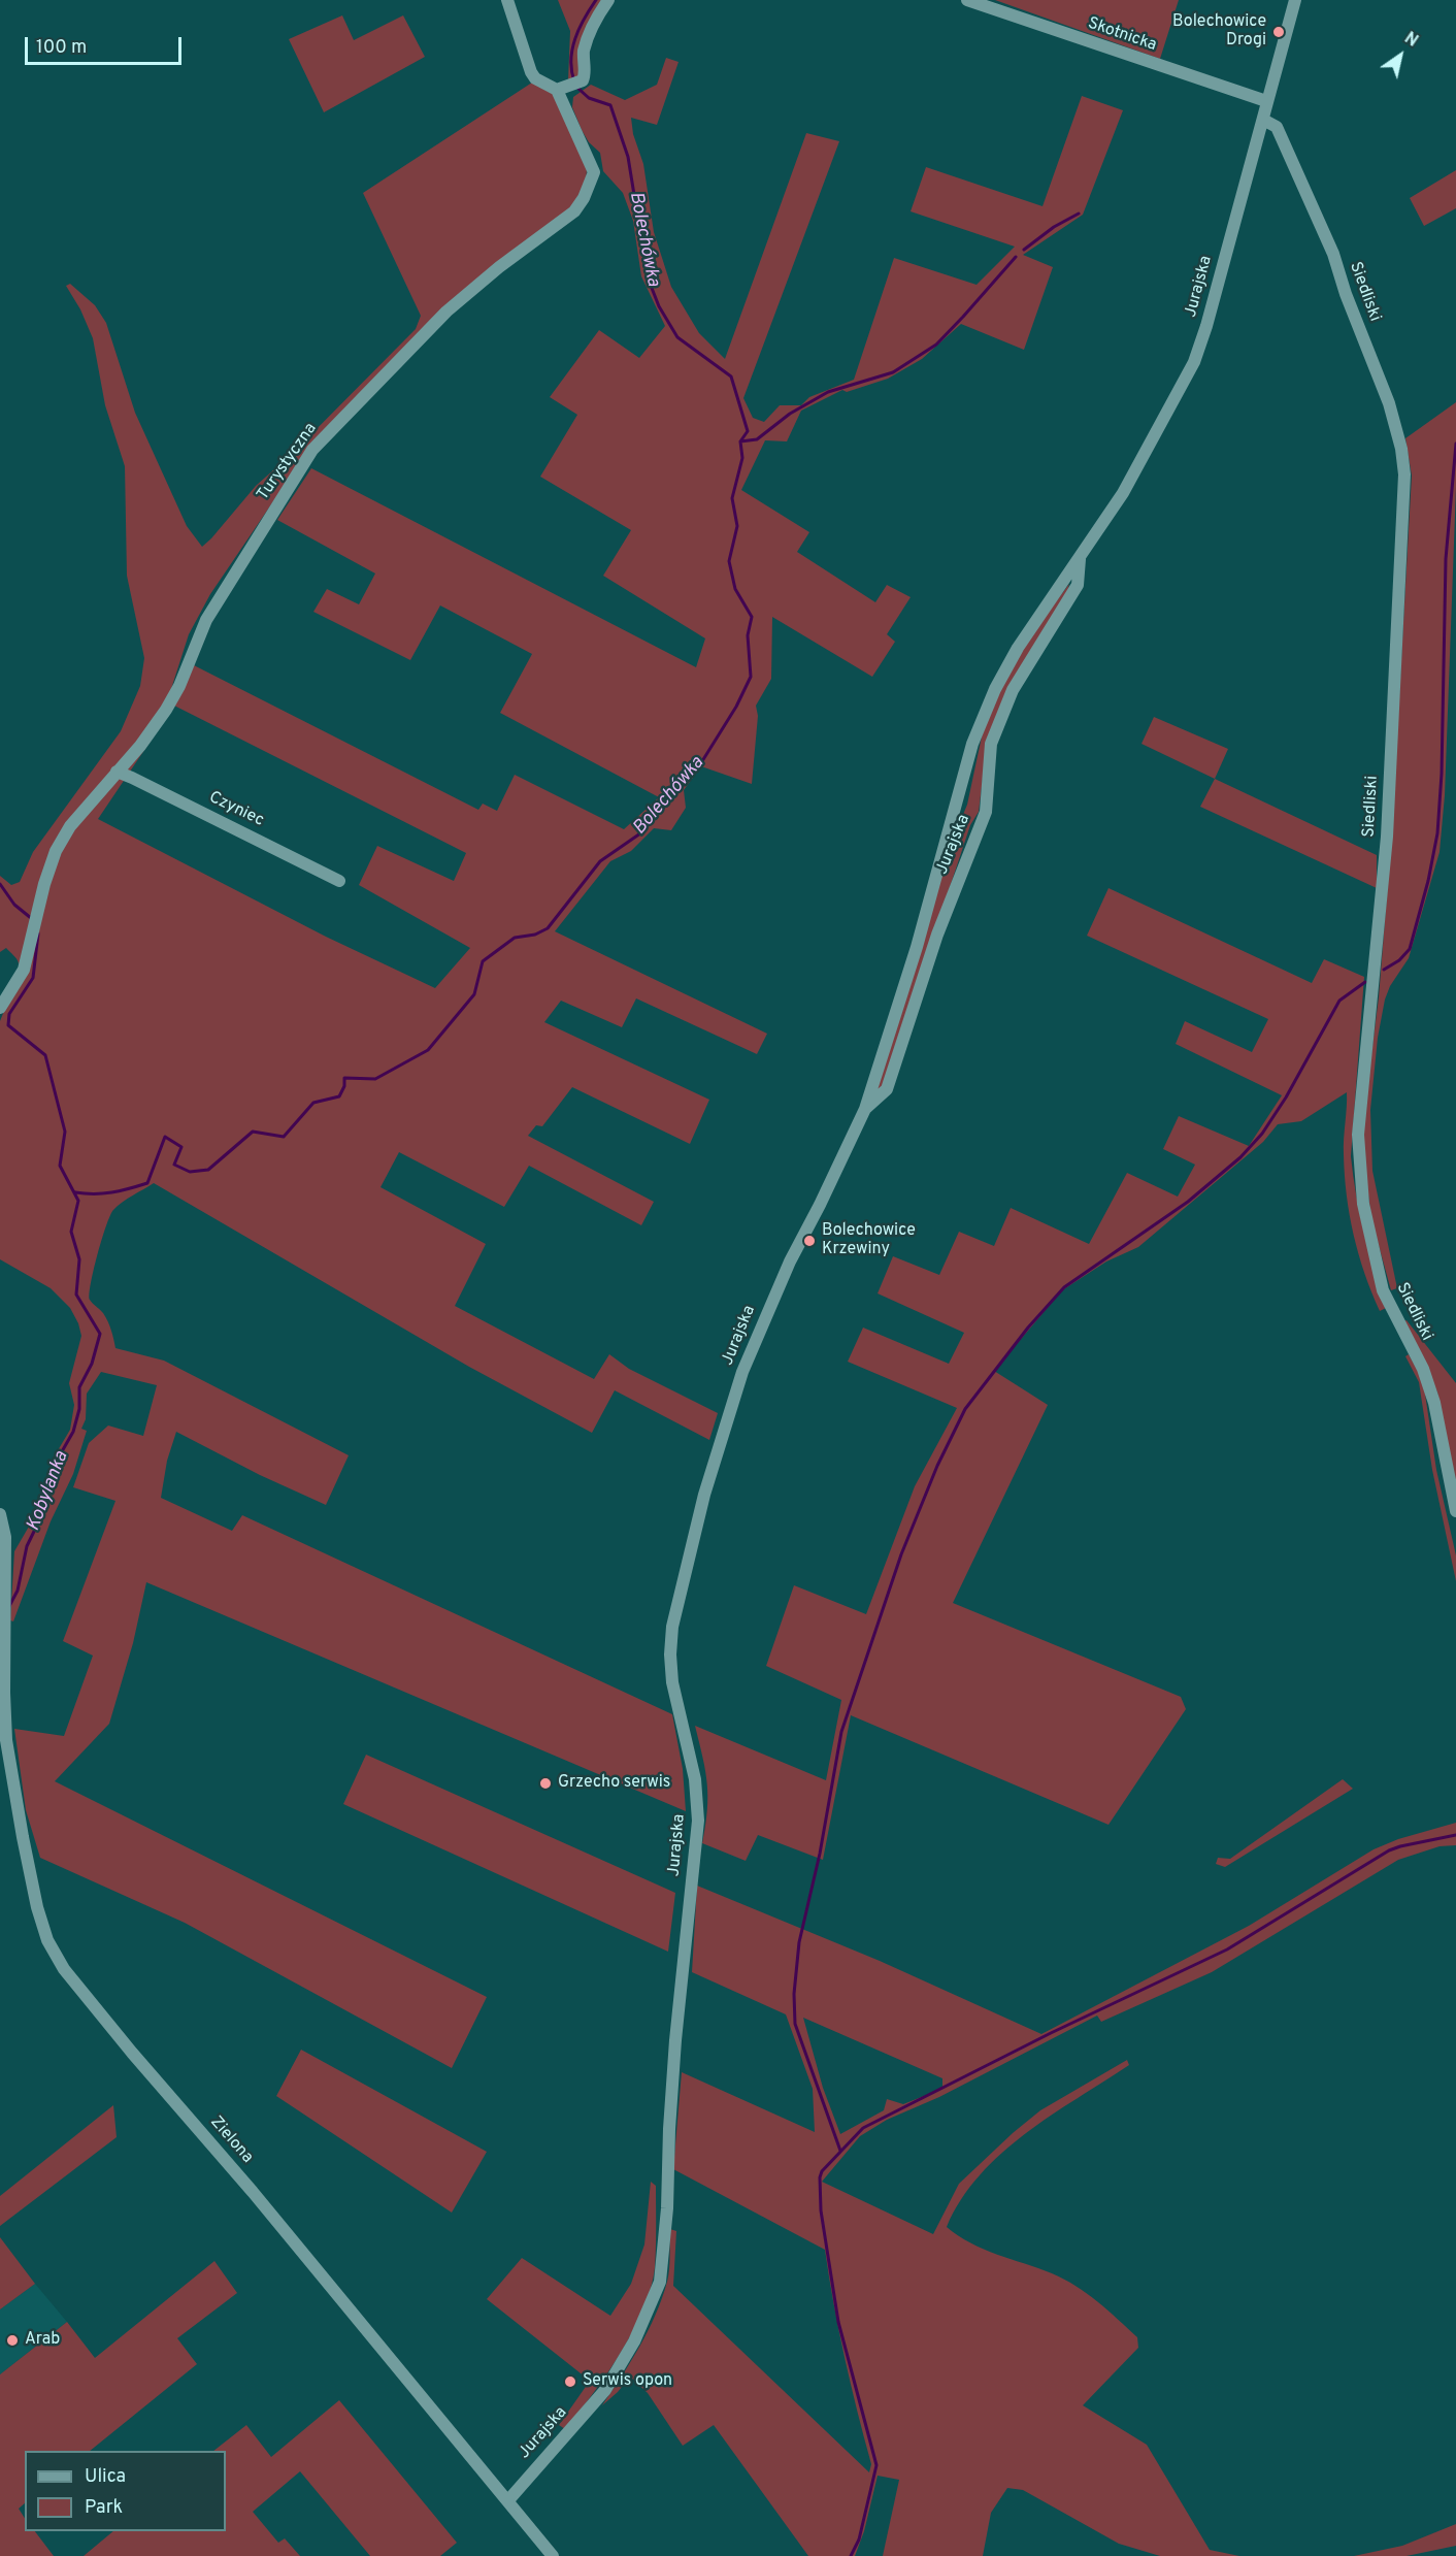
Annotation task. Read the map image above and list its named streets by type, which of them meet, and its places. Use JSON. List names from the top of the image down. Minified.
{"streets":{"street":["Skotnicka","Jurajska","Siedliski","Turystyczna","Czyniec","Zielona"]},"crossings":[["Skotnicka","Jurajska"],["Jurajska","Siedliski"],["Jurajska","Zielona"],["Turystyczna","Czyniec"]],"water":["Bolechówka","Kobylanka"],"places":["Bolechowice Drogi","Bolechowice Krzewiny","Grzecho serwis","Arab","Serwis opon"],"legend":["Ulica","Park"],"scale_bar":"100 m","north":"top right"}
